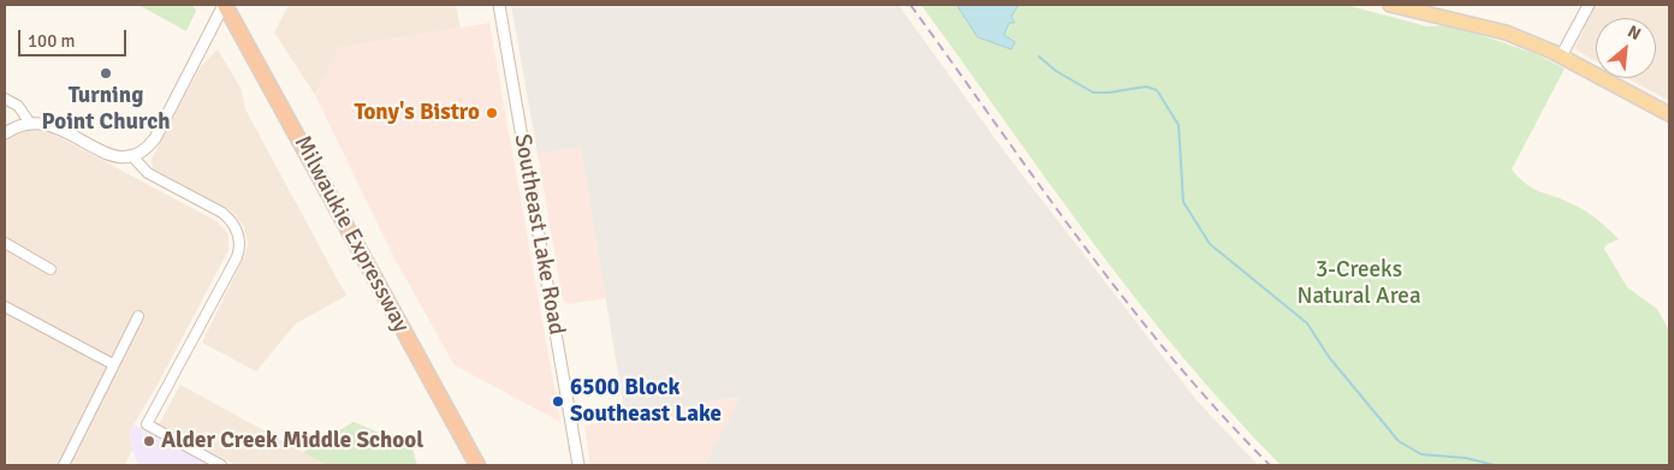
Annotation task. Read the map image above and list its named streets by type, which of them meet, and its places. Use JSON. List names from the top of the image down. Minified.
{"streets":{"highway":["Milwaukie Expressway"],"street":["Southeast Lake Road"]},"parks":["3-Creeks Natural Area"],"places":["Turning Point Church","Tony's Bistro","6500 Block Southeast Lake","Alder Creek Middle School"],"scale_bar":"100 m","north":"top right"}
